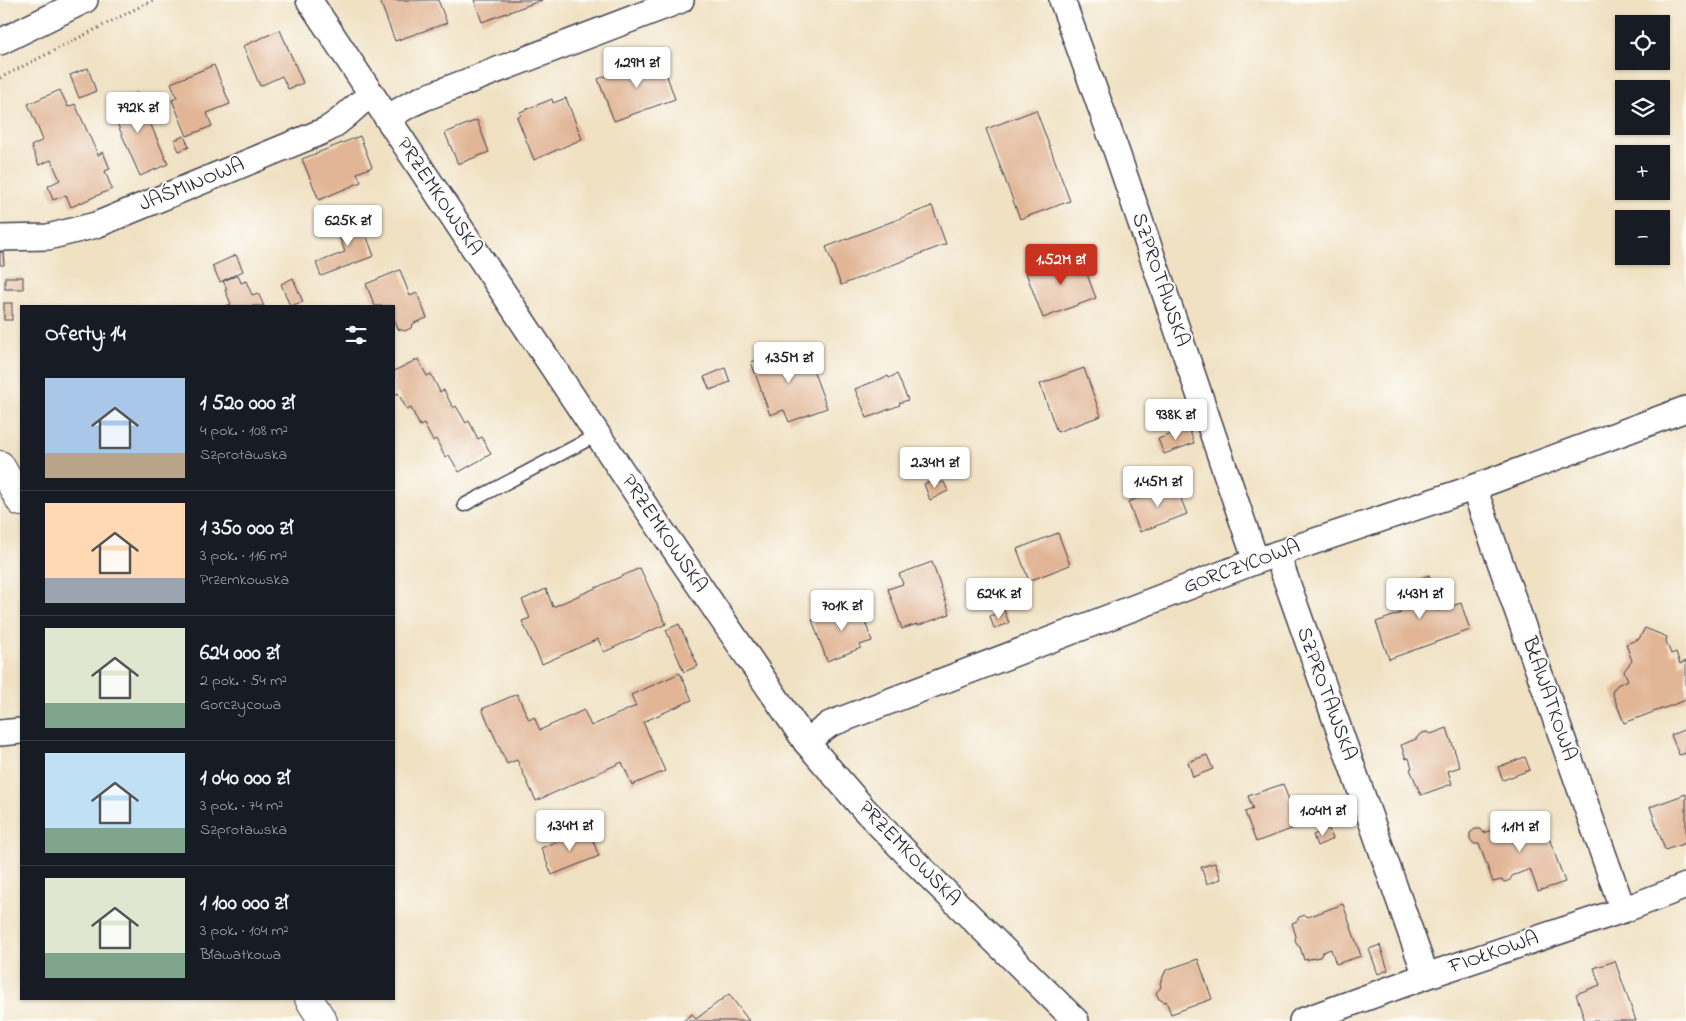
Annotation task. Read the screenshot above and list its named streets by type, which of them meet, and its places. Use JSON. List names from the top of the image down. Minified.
{"streets":{"street":["JAŚMINOWA","PRZEMKOWSKA","SZPROTAWSKA","GORCZYCOWA","BŁAWATKOWA","FIOŁKOWA"]},"crossings":[["JAŚMINOWA","PRZEMKOWSKA"],["PRZEMKOWSKA","GORCZYCOWA"],["SZPROTAWSKA","GORCZYCOWA"],["SZPROTAWSKA","FIOŁKOWA"],["GORCZYCOWA","BŁAWATKOWA"],["BŁAWATKOWA","FIOŁKOWA"]],"page":{"map_buttons":["+","−"],"price":["1.29M zł","792K zł","625K zł","1.52M zł","1.35M zł","938K zł","2.34M zł","1.45M zł","624K zł","1.43M zł","701K zł","1.04M zł","1.34M zł","1.1M zł"],"heading":"Oferty: 14","list":[{"name":"1 520 000 zł","note":"4 pok. · 108 m² · Szprotawska"},{"name":"1 350 000 zł","note":"3 pok. · 116 m² · Przemkowska"},{"name":"624 000 zł","note":"2 pok. · 54 m² · Gorczycowa"},{"name":"1 040 000 zł","note":"3 pok. · 74 m² · Szprotawska"},{"name":"1 100 000 zł","note":"3 pok. · 104 m² · Bławatkowa"}]}}
